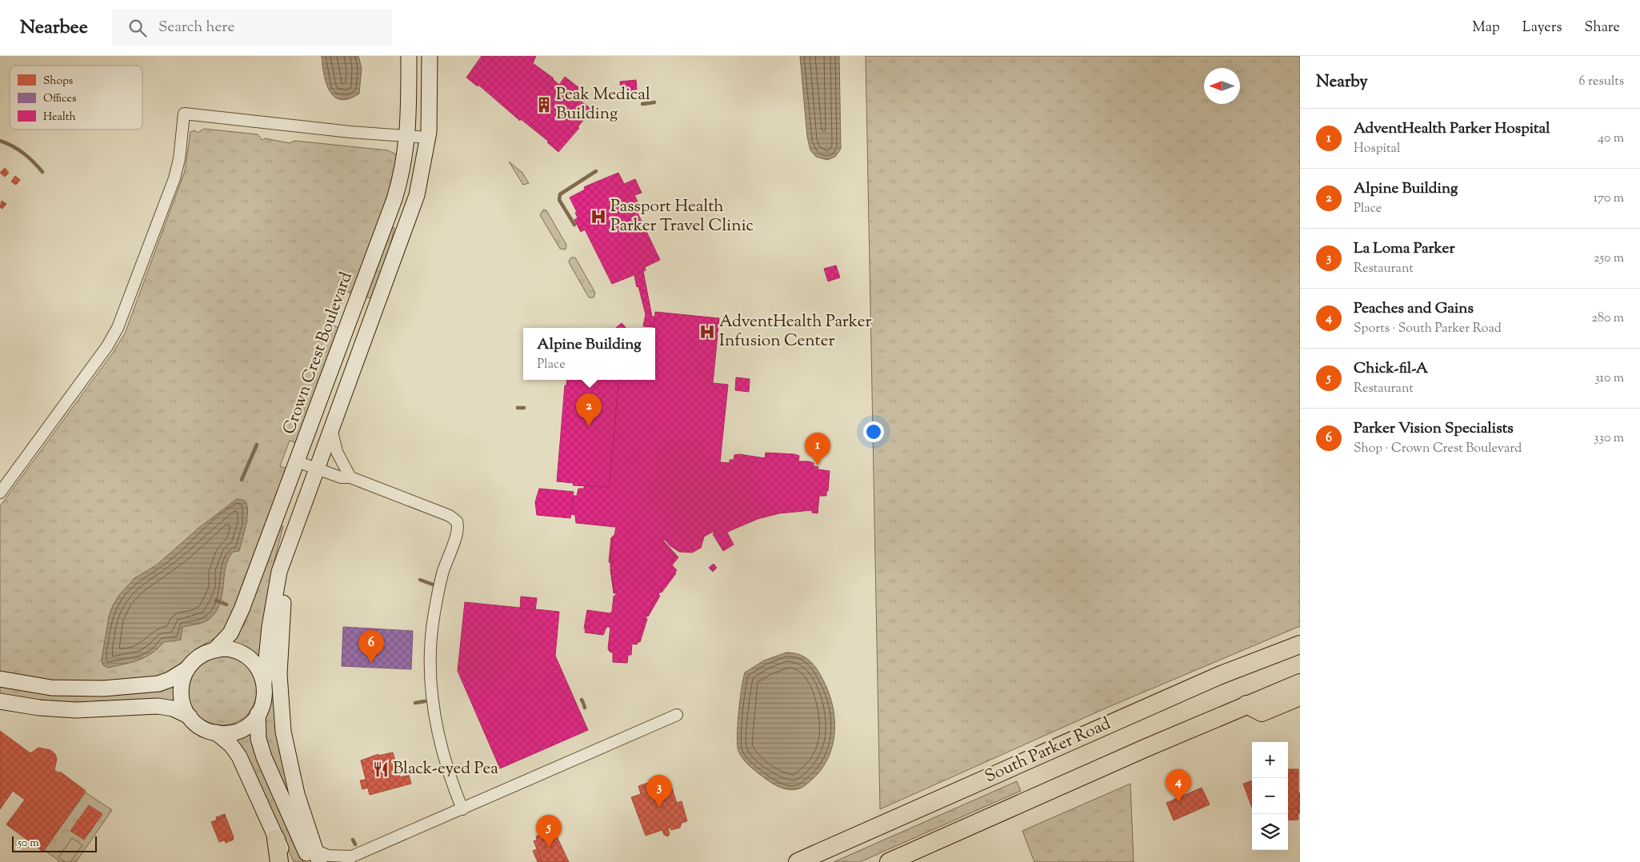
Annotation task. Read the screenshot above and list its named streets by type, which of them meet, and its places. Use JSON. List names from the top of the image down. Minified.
{"streets":{"highway":["South Parker Road"],"main road":["Crown Crest Boulevard"]},"places":{"building":["Peak Medical Building"],"hospital":["Passport Health Parker Travel Clinic","AdventHealth Parker Infusion Center"],"restaurant":["Black-eyed Pea"]},"legend":["Shops","Offices","Health"],"scale_bar":"50 m","north":"left","page":{"header":"Nearbee","search":"Search here","nav":["Map","Layers","Share"],"heading":["Nearby","6 results"],"list":[{"mark":"1","name":"AdventHealth Parker Hospital","note":"Hospital","value":"40 m"},{"mark":"2","name":"Alpine Building","note":"Place","value":"170 m"},{"mark":"3","name":"La Loma Parker","note":"Restaurant","value":"250 m"},{"mark":"4","name":"Peaches and Gains","note":"Sports · South Parker Road","value":"280 m"},{"mark":"5","name":"Chick-fil-A","note":"Restaurant","value":"310 m"},{"mark":"6","name":"Parker Vision Specialists","note":"Shop · Crown Crest Boulevard","value":"330 m"}],"popup":["Alpine Building","Place"],"pins":["2","1","6","4","3","5"],"map_buttons":["+","−"],"scale":"50 m"}}
